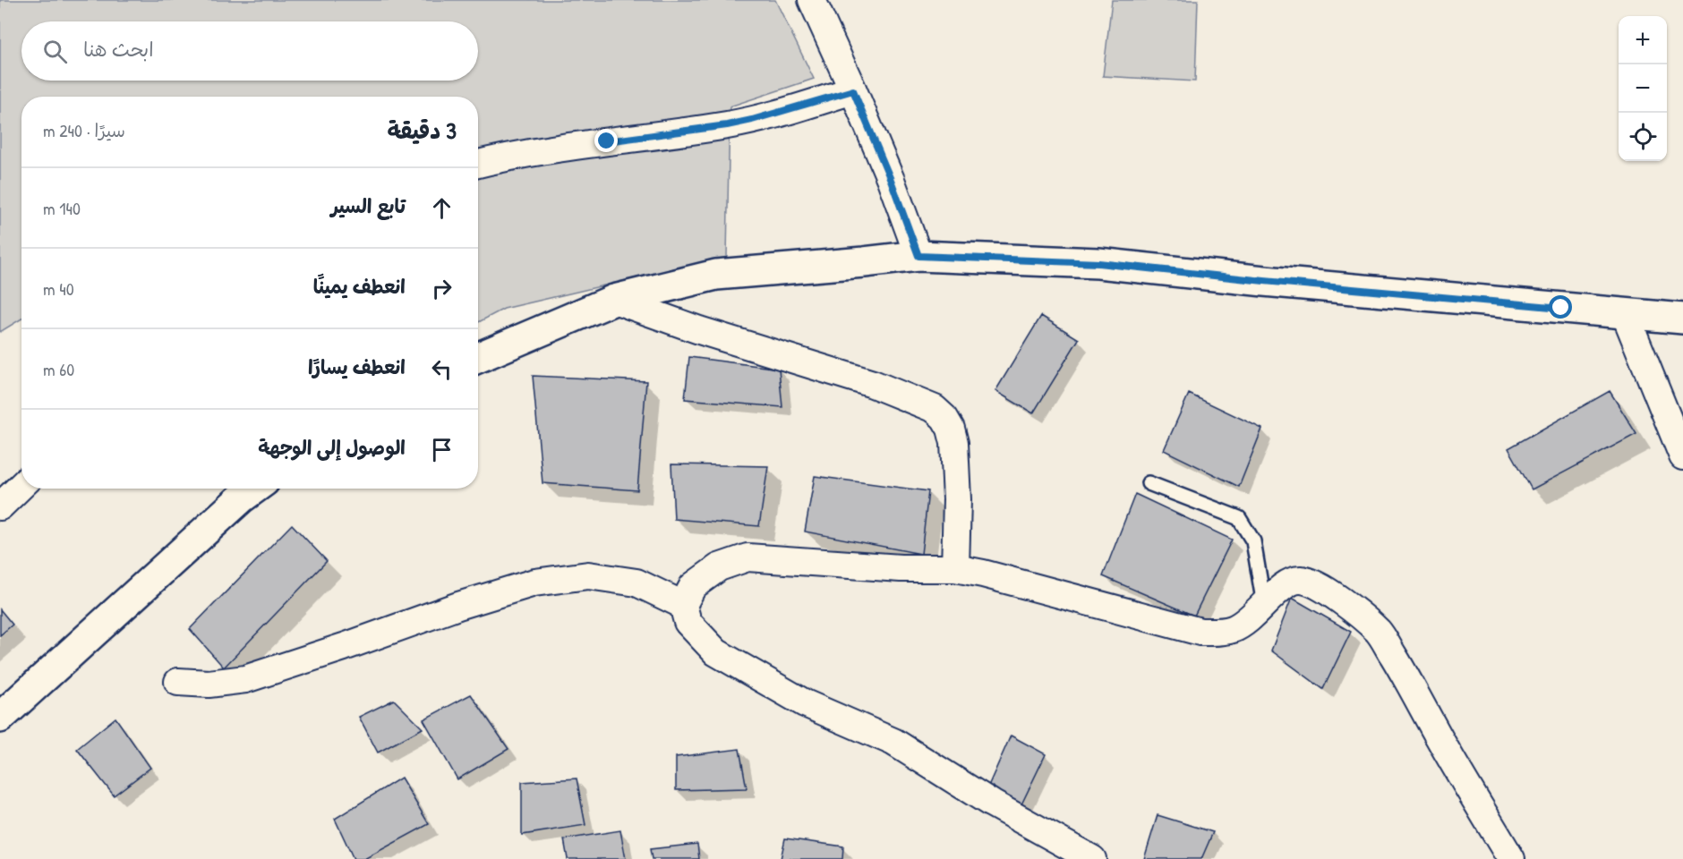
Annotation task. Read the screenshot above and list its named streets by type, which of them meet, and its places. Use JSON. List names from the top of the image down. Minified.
{"page":{"map_buttons":["+","−"],"search":"ابحث هنا","heading":["3 دقيقة","سيرًا · 240 m"],"list":[["تابع السير","140 m"],["انعطف يمينًا","40 m"],["انعطف يسارًا","60 m"],"الوصول إلى الوجهة"]}}
